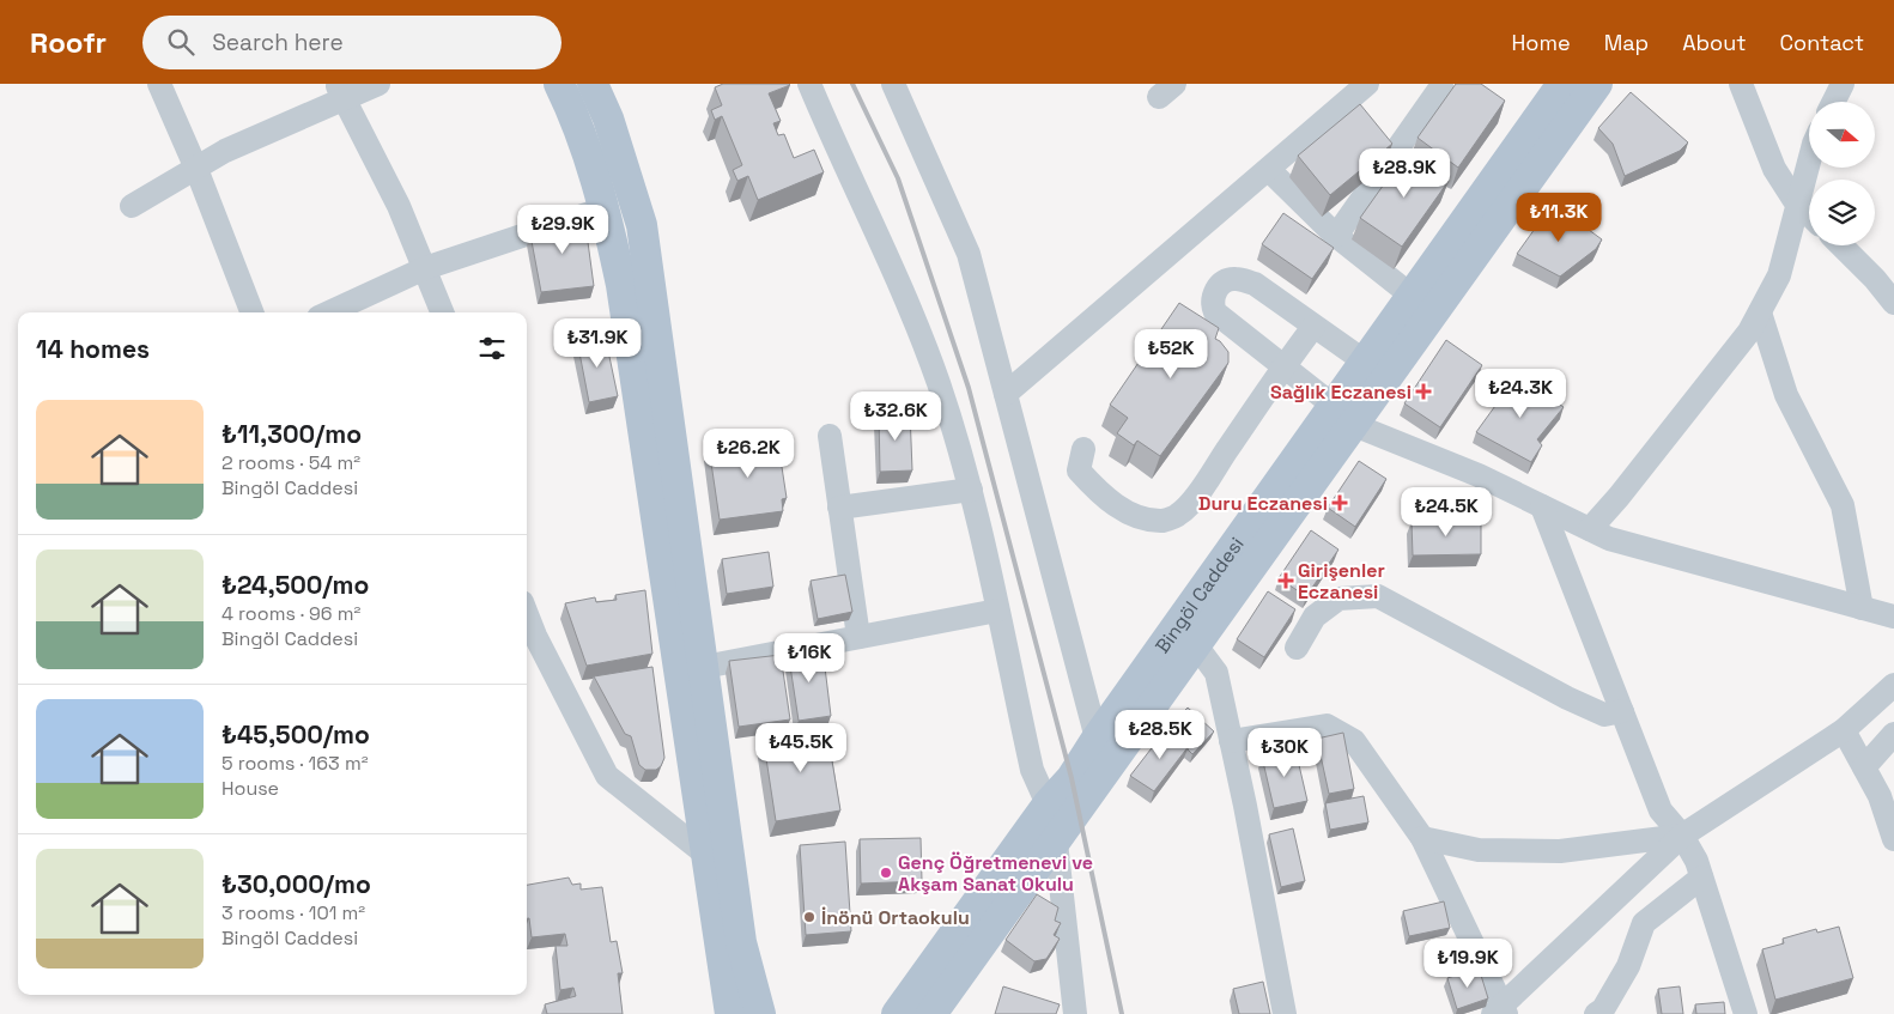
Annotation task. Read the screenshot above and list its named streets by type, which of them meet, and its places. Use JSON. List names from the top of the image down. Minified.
{"streets":{"main road":["Bingöl Caddesi"]},"places":{"health":["Sağlık Eczanesi","Duru Eczanesi","Girişenler Eczanesi"],"other":["Genç Öğretmenevi ve Akşam Sanat Okulu","İnönü Ortaokulu"]},"north":"right","page":{"header":"Roofr","search":"Search here","nav":["Home","Map","About","Contact"],"price":["₺28.9K","₺11.3K","₺29.9K","₺31.9K","₺52K","₺24.3K","₺32.6K","₺26.2K","₺24.5K","₺16K","₺28.5K","₺45.5K","₺30K","₺19.9K"],"heading":"14 homes","list":[{"name":"₺11,300/mo","note":"2 rooms · 54 m² · Bingöl Caddesi"},{"name":"₺24,500/mo","note":"4 rooms · 96 m² · Bingöl Caddesi"},{"name":"₺45,500/mo","note":"5 rooms · 163 m² · House"},{"name":"₺30,000/mo","note":"3 rooms · 101 m² · Bingöl Caddesi"}]}}
